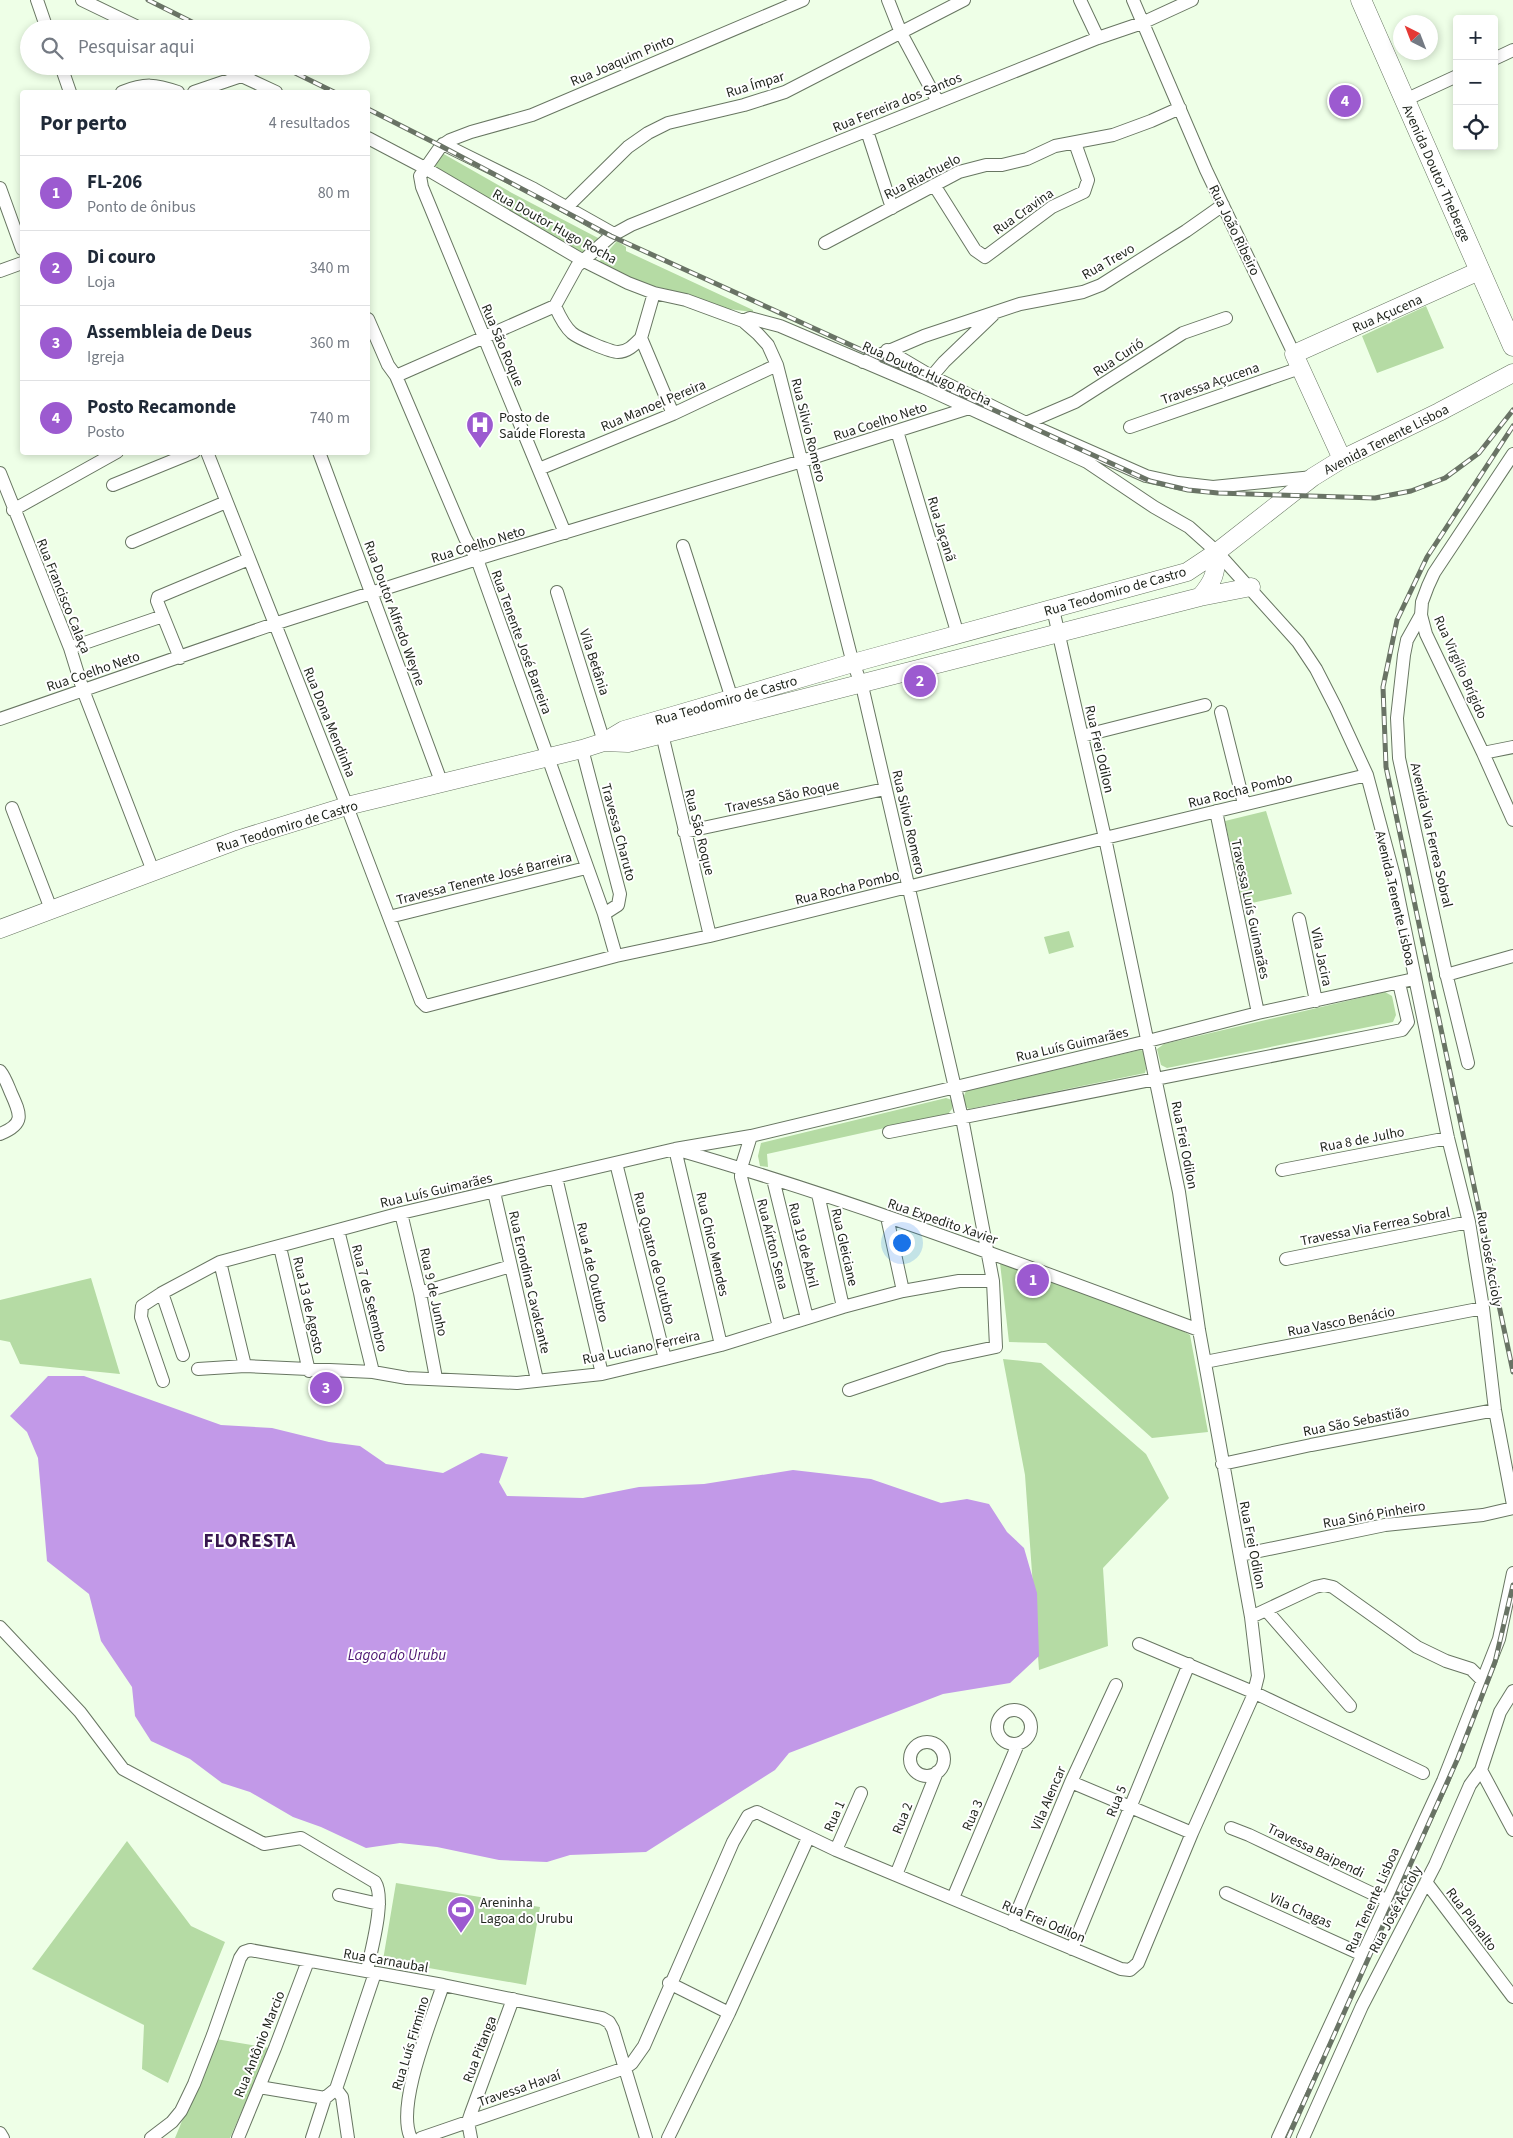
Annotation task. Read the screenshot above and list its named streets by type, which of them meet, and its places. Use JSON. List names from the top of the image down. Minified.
{"streets":{"main road":["Avenida Doutor Theberge"],"street":["Rua Joaquim Pinto","Rua Ímpar","Rua Ferreira dos Santos","Rua Riachuelo","Rua Cravina","Rua Doutor Hugo Rocha","Rua João Ribeiro","Rua Trevo","Rua Açucena","Rua São Roque","Rua Curió","Travessa Açucena","Rua Manoel Pereira","Rua Coelho Neto","Rua Silvio Romero","Avenida Tenente Lisboa","Rua Jaçanã","Rua Teodomiro de Castro","Rua Francisco Calaça","Rua Doutor Alfredo Weyne","Rua Tenente José Barreira","Vila Betânia","Rua Virgílio Brígido","Rua Dona Mendinha","Rua Frei Odilon","Rua Rocha Pombo","Travessa São Roque","Travessa Charuto","Avenida Via Ferrea Sobral","Travessa Tenente José Barreira","Travessa Luís Guimarães","Vila Jacira","Rua Luís Guimarães","Rua 8 de Julho","Rua Expedito Xavier","Travessa Via Ferrea Sobral","Rua Chico Mendes","Rua Aírton Sena","Rua 19 de Abril","Rua Gleiciane","Rua Quatro de Outubro","Rua José Accioly","Rua 4 de Outubro","Rua Erondina Cavalcante","Rua 9 de Junho","Rua 7 de Setembro","Rua 13 de Agosto","Rua Vasco Benácio","Rua Luciano Ferreira","Rua São Sebastião","Rua Sinó Pinheiro","Vila Alencar","Rua 5","Rua 3","Rua 1","Rua 2","Travessa Baipendi","Rua Tenente Lisboa","Vila Chagas","Rua Planalto","Rua Carnaubal","Rua Luís Firmino","Rua Antônio Marcio","Rua Pitanga","Travessa Havaí"]},"crossings":[["Rua Ferreira dos Santos","Rua Doutor Hugo Rocha"],["Rua Ferreira dos Santos","Rua João Ribeiro"],["Avenida Doutor Theberge","Rua Açucena"],["Rua Riachuelo","Rua Cravina"],["Rua Riachuelo","Rua João Ribeiro"],["Rua Doutor Hugo Rocha","Rua Trevo"],["Rua Doutor Hugo Rocha","Rua São Roque"],["Rua Doutor Hugo Rocha","Rua Curió"],["Rua Doutor Hugo Rocha","Rua Coelho Neto"],["Rua Doutor Hugo Rocha","Rua Silvio Romero"],["Rua Doutor Hugo Rocha","Avenida Tenente Lisboa"],["Rua Doutor Hugo Rocha","Rua Teodomiro de Castro"],["Rua Doutor Hugo Rocha","Rua Rocha Pombo"],["Rua João Ribeiro","Rua Trevo"],["Rua João Ribeiro","Rua Açucena"],["Rua João Ribeiro","Travessa Açucena"],["Rua João Ribeiro","Avenida Tenente Lisboa"],["Rua Açucena","Travessa Açucena"],["Rua São Roque","Rua Manoel Pereira"],["Rua São Roque","Rua Coelho Neto"],["Rua São Roque","Rua Teodomiro de Castro"],["Rua São Roque","Rua Rocha Pombo"],["Rua São Roque","Travessa São Roque"],["Rua Manoel Pereira","Rua Silvio Romero"],["Rua Coelho Neto","Rua Silvio Romero"],["Rua Coelho Neto","Rua Jaçanã"],["Rua Coelho Neto","Rua Francisco Calaça"],["Rua Coelho Neto","Rua Doutor Alfredo Weyne"],["Rua Coelho Neto","Rua Tenente José Barreira"],["Rua Coelho Neto","Rua Dona Mendinha"],["Rua Silvio Romero","Rua Teodomiro de Castro"],["Rua Silvio Romero","Rua Rocha Pombo"],["Rua Silvio Romero","Travessa São Roque"],["Rua Silvio Romero","Rua Luís Guimarães"],["Rua Silvio Romero","Rua Expedito Xavier"],["Rua Silvio Romero","Rua Luciano Ferreira"],["Avenida Tenente Lisboa","Rua Teodomiro de Castro"],["Avenida Tenente Lisboa","Rua Rocha Pombo"],["Avenida Tenente Lisboa","Rua Luís Guimarães"],["Avenida Tenente Lisboa","Rua José Accioly"],["Rua Jaçanã","Rua Teodomiro de Castro"],["Rua Teodomiro de Castro","Rua Francisco Calaça"],["Rua Teodomiro de Castro","Rua Doutor Alfredo Weyne"],["Rua Teodomiro de Castro","Rua Tenente José Barreira"],["Rua Teodomiro de Castro","Vila Betânia"],["Rua Teodomiro de Castro","Rua Dona Mendinha"],["Rua Teodomiro de Castro","Rua Frei Odilon"],["Rua Teodomiro de Castro","Travessa Charuto"],["Rua Tenente José Barreira","Rua Rocha Pombo"],["Rua Tenente José Barreira","Travessa Charuto"],["Rua Tenente José Barreira","Travessa Tenente José Barreira"],["Rua Virgílio Brígido","Avenida Via Ferrea Sobral"],["Rua Dona Mendinha","Rua Rocha Pombo"],["Rua Dona Mendinha","Travessa Tenente José Barreira"],["Rua Frei Odilon","Rua Rocha Pombo"],["Rua Frei Odilon","Rua Luís Guimarães"],["Rua Frei Odilon","Rua Expedito Xavier"],["Rua Frei Odilon","Rua Vasco Benácio"],["Rua Frei Odilon","Rua São Sebastião"],["Rua Frei Odilon","Rua Sinó Pinheiro"],["Rua Frei Odilon","Vila Alencar"],["Rua Frei Odilon","Rua 5"],["Rua Frei Odilon","Rua 3"],["Rua Frei Odilon","Rua 1"],["Rua Frei Odilon","Rua 2"],["Rua Frei Odilon","Rua Carnaubal"],["Rua Frei Odilon","Travessa Havaí"],["Rua Rocha Pombo","Travessa Luís Guimarães"],["Travessa Luís Guimarães","Rua Luís Guimarães"],["Vila Jacira","Rua Luís Guimarães"],["Rua Luís Guimarães","Rua Expedito Xavier"],["Rua Luís Guimarães","Rua Chico Mendes"],["Rua Luís Guimarães","Rua Quatro de Outubro"],["Rua Luís Guimarães","Rua 4 de Outubro"],["Rua Luís Guimarães","Rua Erondina Cavalcante"],["Rua Luís Guimarães","Rua 9 de Junho"],["Rua Luís Guimarães","Rua 7 de Setembro"],["Rua Luís Guimarães","Rua 13 de Agosto"],["Rua 8 de Julho","Rua José Accioly"],["Rua Expedito Xavier","Rua Chico Mendes"],["Rua Expedito Xavier","Rua Aírton Sena"],["Rua Expedito Xavier","Rua 19 de Abril"],["Rua Expedito Xavier","Rua Gleiciane"],["Travessa Via Ferrea Sobral","Rua José Accioly"],["Rua Chico Mendes","Rua Luciano Ferreira"],["Rua Aírton Sena","Rua Luciano Ferreira"],["Rua 19 de Abril","Rua Luciano Ferreira"],["Rua Gleiciane","Rua Luciano Ferreira"],["Rua Quatro de Outubro","Rua Luciano Ferreira"],["Rua José Accioly","Rua Vasco Benácio"],["Rua José Accioly","Rua São Sebastião"],["Rua José Accioly","Rua Sinó Pinheiro"],["Rua José Accioly","Rua Planalto"],["Rua 4 de Outubro","Rua Luciano Ferreira"],["Rua Erondina Cavalcante","Rua Luciano Ferreira"],["Rua 9 de Junho","Rua Luciano Ferreira"],["Rua 7 de Setembro","Rua Luciano Ferreira"],["Rua 13 de Agosto","Rua Luciano Ferreira"],["Travessa Baipendi","Rua Tenente Lisboa"],["Rua Tenente Lisboa","Vila Chagas"],["Rua Carnaubal","Rua Luís Firmino"],["Rua Carnaubal","Rua Antônio Marcio"],["Rua Carnaubal","Rua Pitanga"],["Rua Carnaubal","Travessa Havaí"],["Rua Pitanga","Travessa Havaí"]],"districts":["FLORESTA"],"water":["Lagoa do Urubu"],"places":{"hospital":["Posto de Saúde Floresta"],"sports":["Areninha Lagoa do Urubu"]},"north":"top left","page":{"map_buttons":["+","−"],"search":"Pesquisar aqui","pins":["4","2","1","3"],"heading":["Por perto","4 resultados"],"list":[{"mark":"1","name":"FL-206","note":"Ponto de ônibus","value":"80 m"},{"mark":"2","name":"Di couro","note":"Loja","value":"340 m"},{"mark":"3","name":"Assembleia de Deus","note":"Igreja","value":"360 m"},{"mark":"4","name":"Posto Recamonde","note":"Posto","value":"740 m"}]}}
